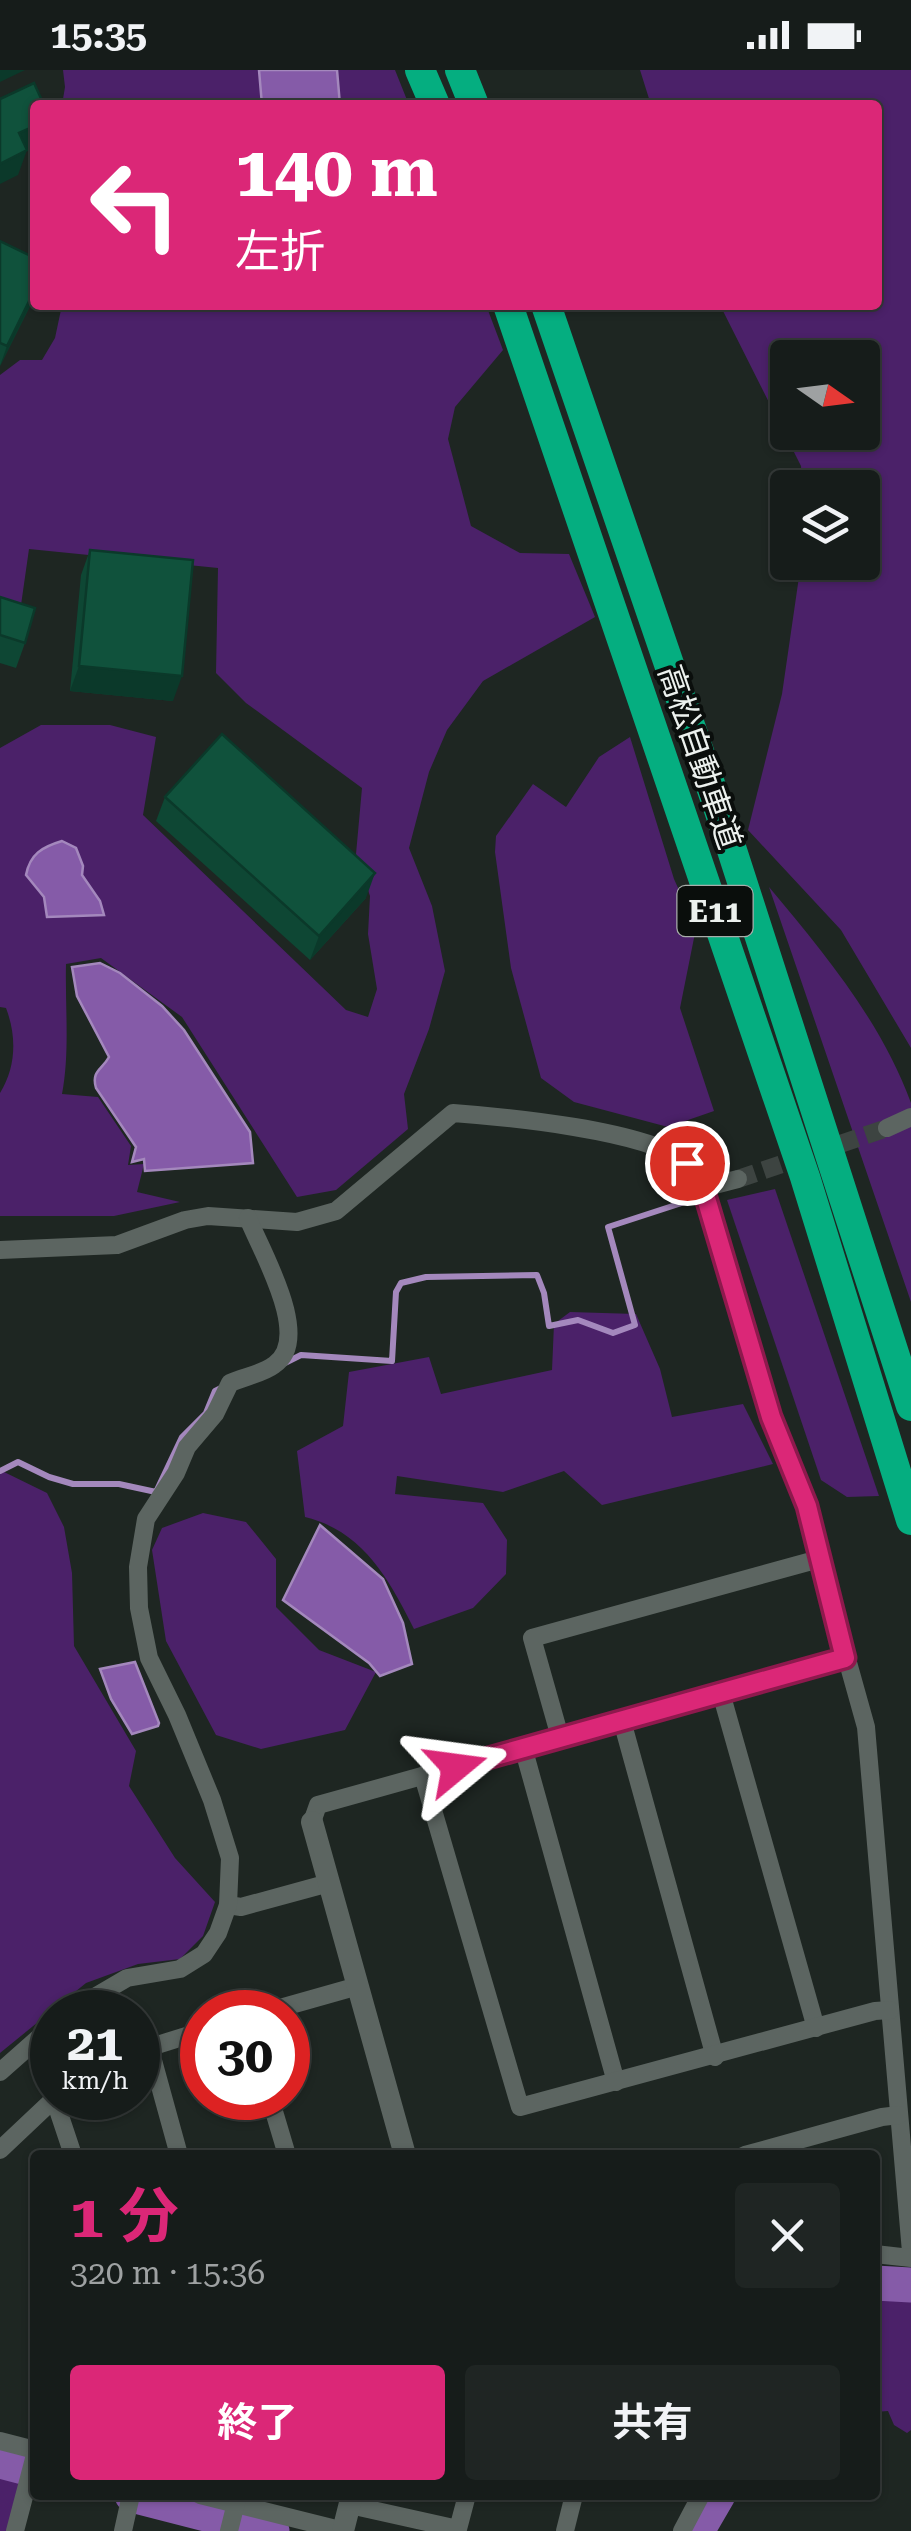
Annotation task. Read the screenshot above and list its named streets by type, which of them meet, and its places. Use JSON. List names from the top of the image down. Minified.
{"streets":{"highway":["高松自動車道","E11"]},"north":"right","page":{"status":"15:35","turn":["140 m","左折"],"speed":"21 km/h","limit":"30","heading":["1 分","320 m · 15:36"],"buttons":["終了","共有"]}}
